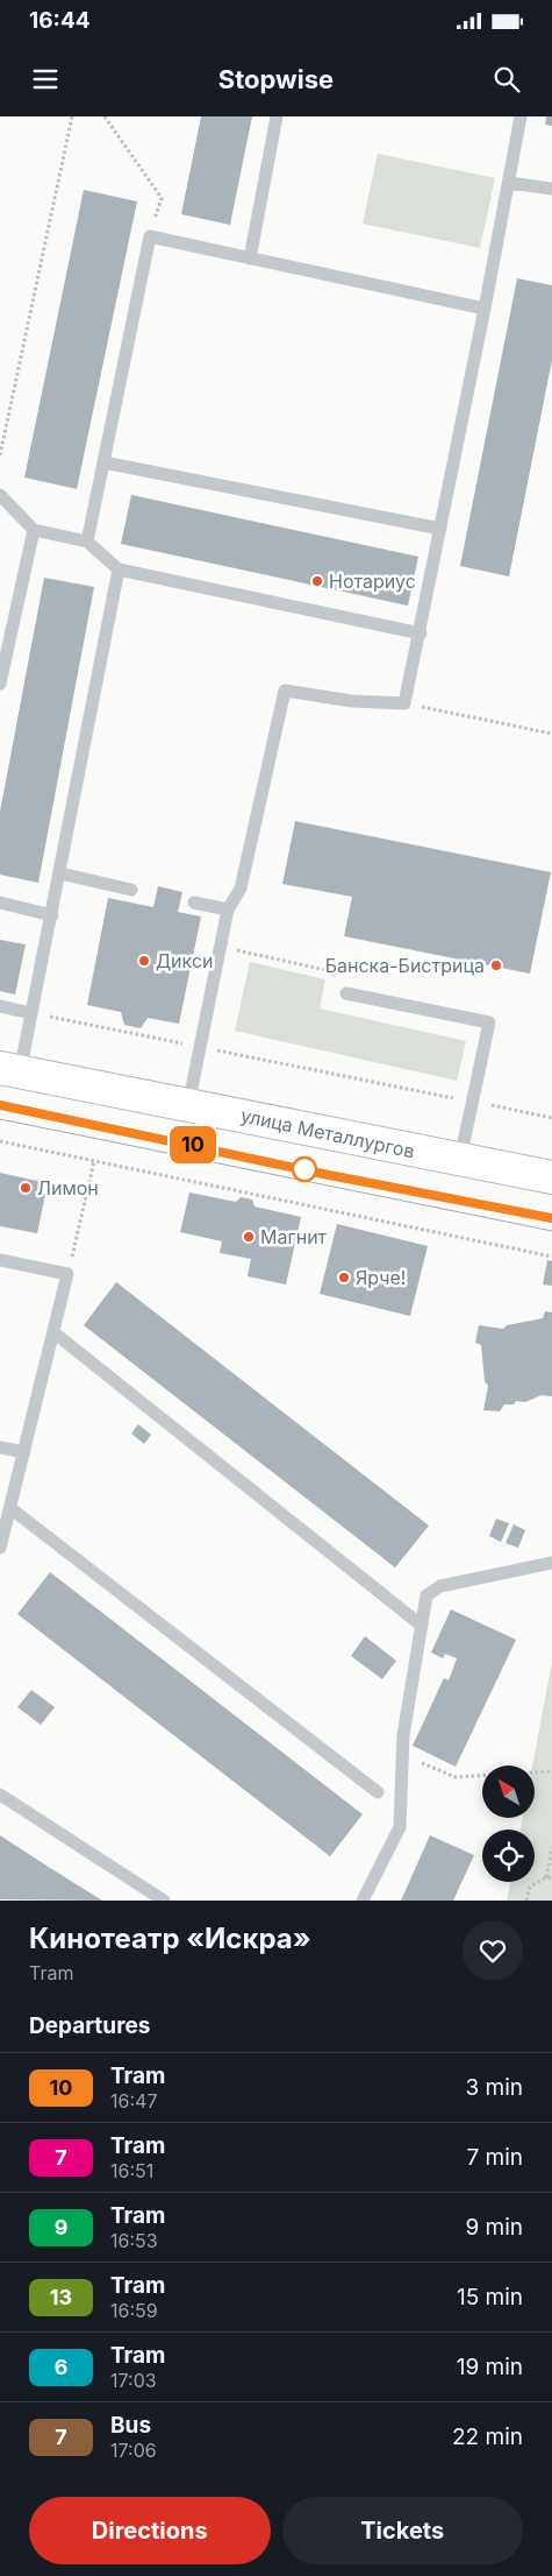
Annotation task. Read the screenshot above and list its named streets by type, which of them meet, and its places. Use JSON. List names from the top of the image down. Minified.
{"streets":{"main road":["улица Металлургов"]},"places":["Нотариус","Дикси","Банска-Бистрица","Лимон","Магнит","Ярче!"],"lines":["tram line 10"],"north":"top left","page":{"status":"16:44","header":"Stopwise","on_map":"10","heading":[["Кинотеатр «Искра»","Tram"],"Departures"],"list":[{"mark":"10","name":"Tram","note":"16:47","value":"3 min"},{"mark":"7","name":"Tram","note":"16:51","value":"7 min"},{"mark":"9","name":"Tram","note":"16:53","value":"9 min"},{"mark":"13","name":"Tram","note":"16:59","value":"15 min"},{"mark":"6","name":"Tram","note":"17:03","value":"19 min"},{"mark":"7","name":"Bus","note":"17:06","value":"22 min"}],"buttons":["Directions","Tickets"]}}
